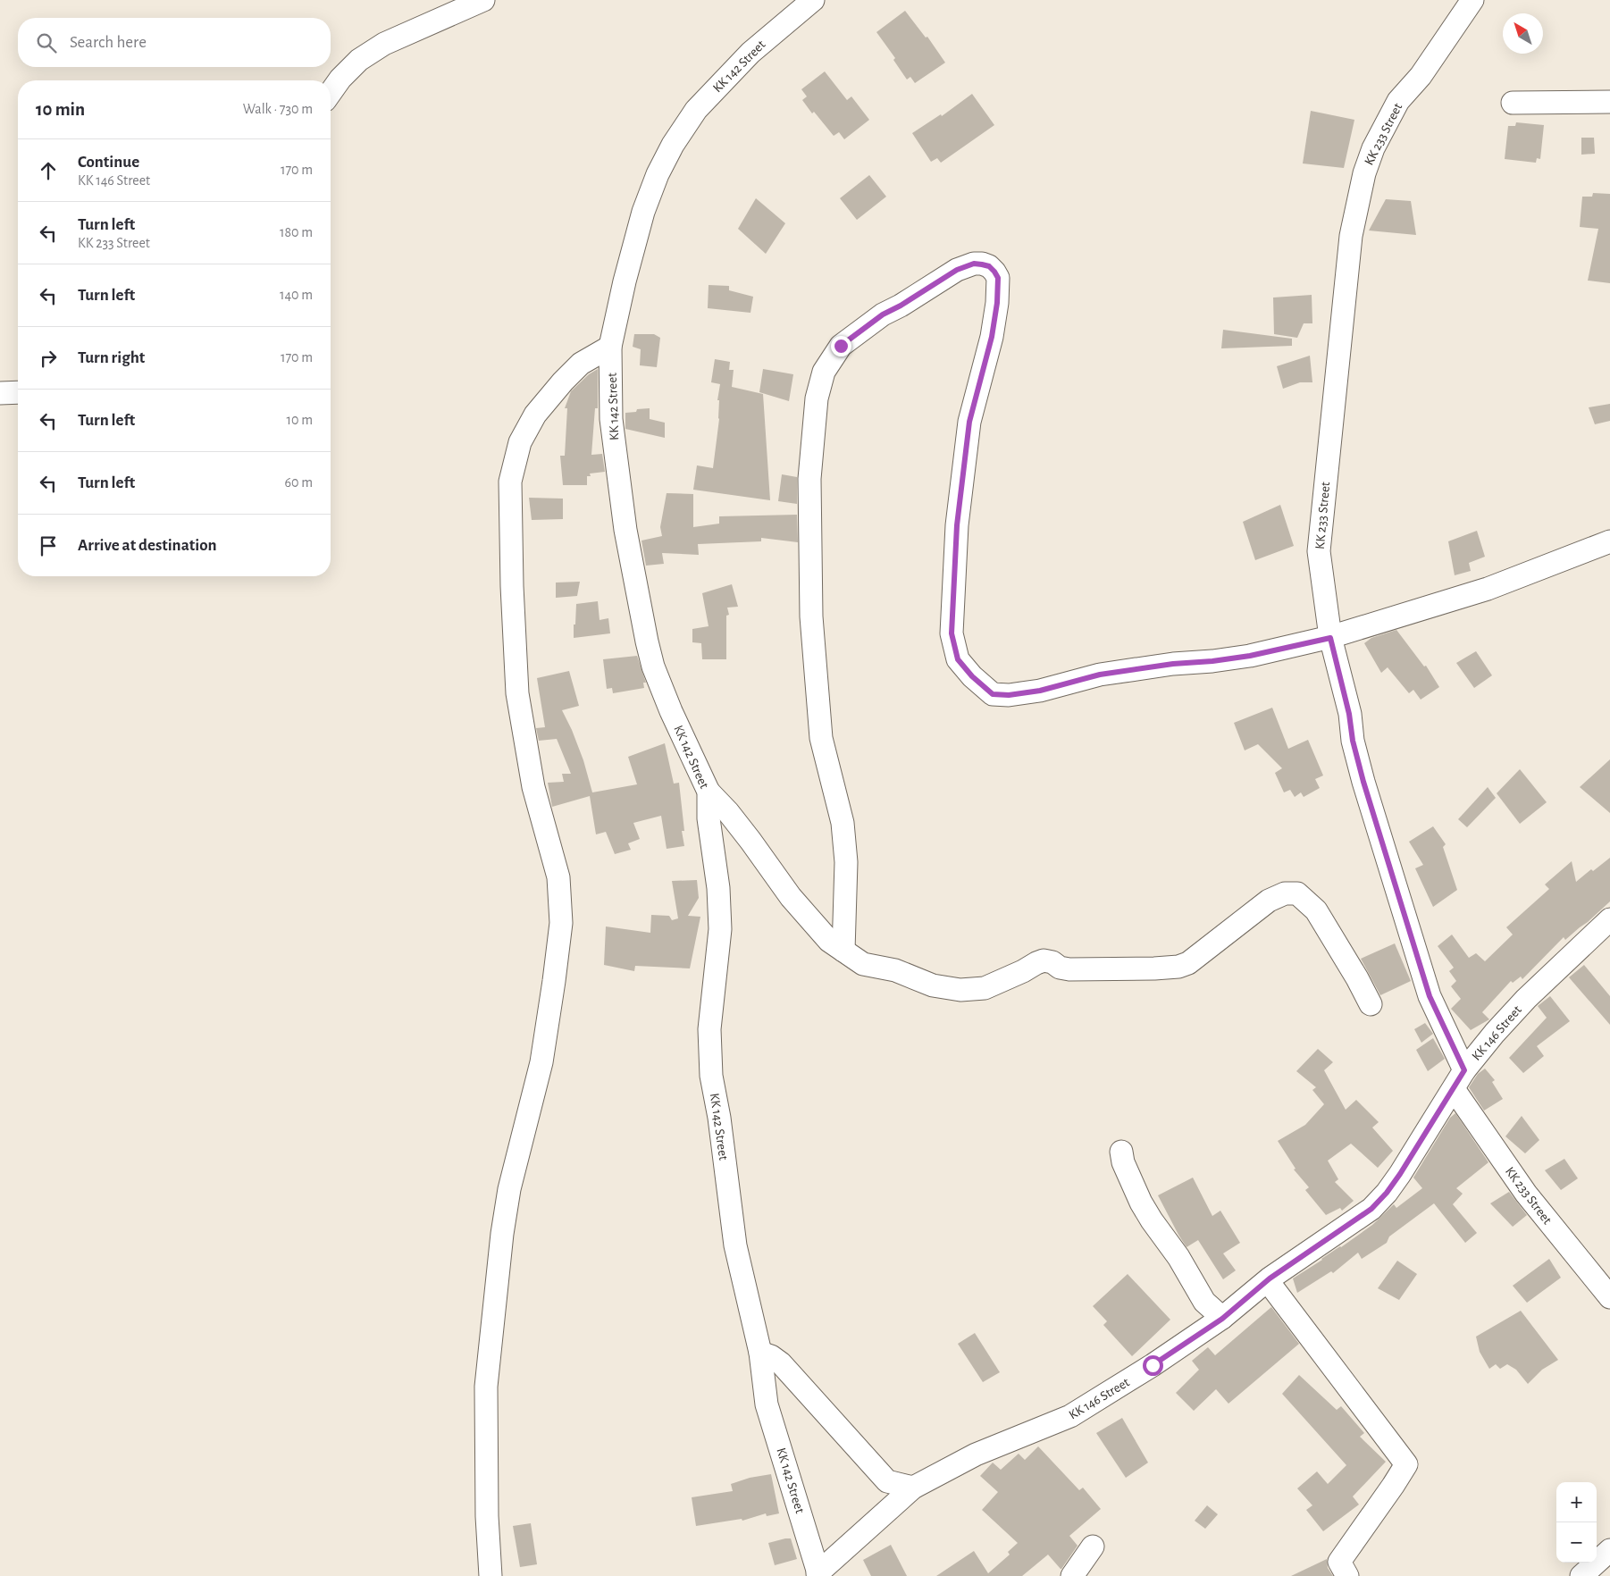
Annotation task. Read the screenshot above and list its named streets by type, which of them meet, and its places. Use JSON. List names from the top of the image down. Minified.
{"streets":{"street":["KK 142 Street","KK 233 Street","KK 146 Street"]},"crossings":[["KK 142 Street","KK 146 Street"],["KK 233 Street","KK 146 Street"]],"north":"top left","page":{"search":"Search here","heading":["10 min","Walk · 730 m"],"list":[["Continue","KK 146 Street","170 m"],["Turn left","KK 233 Street","180 m"],["Turn left","140 m"],["Turn right","170 m"],["Turn left","10 m"],["Turn left","60 m"],"Arrive at destination"],"map_buttons":["+","−"]}}
